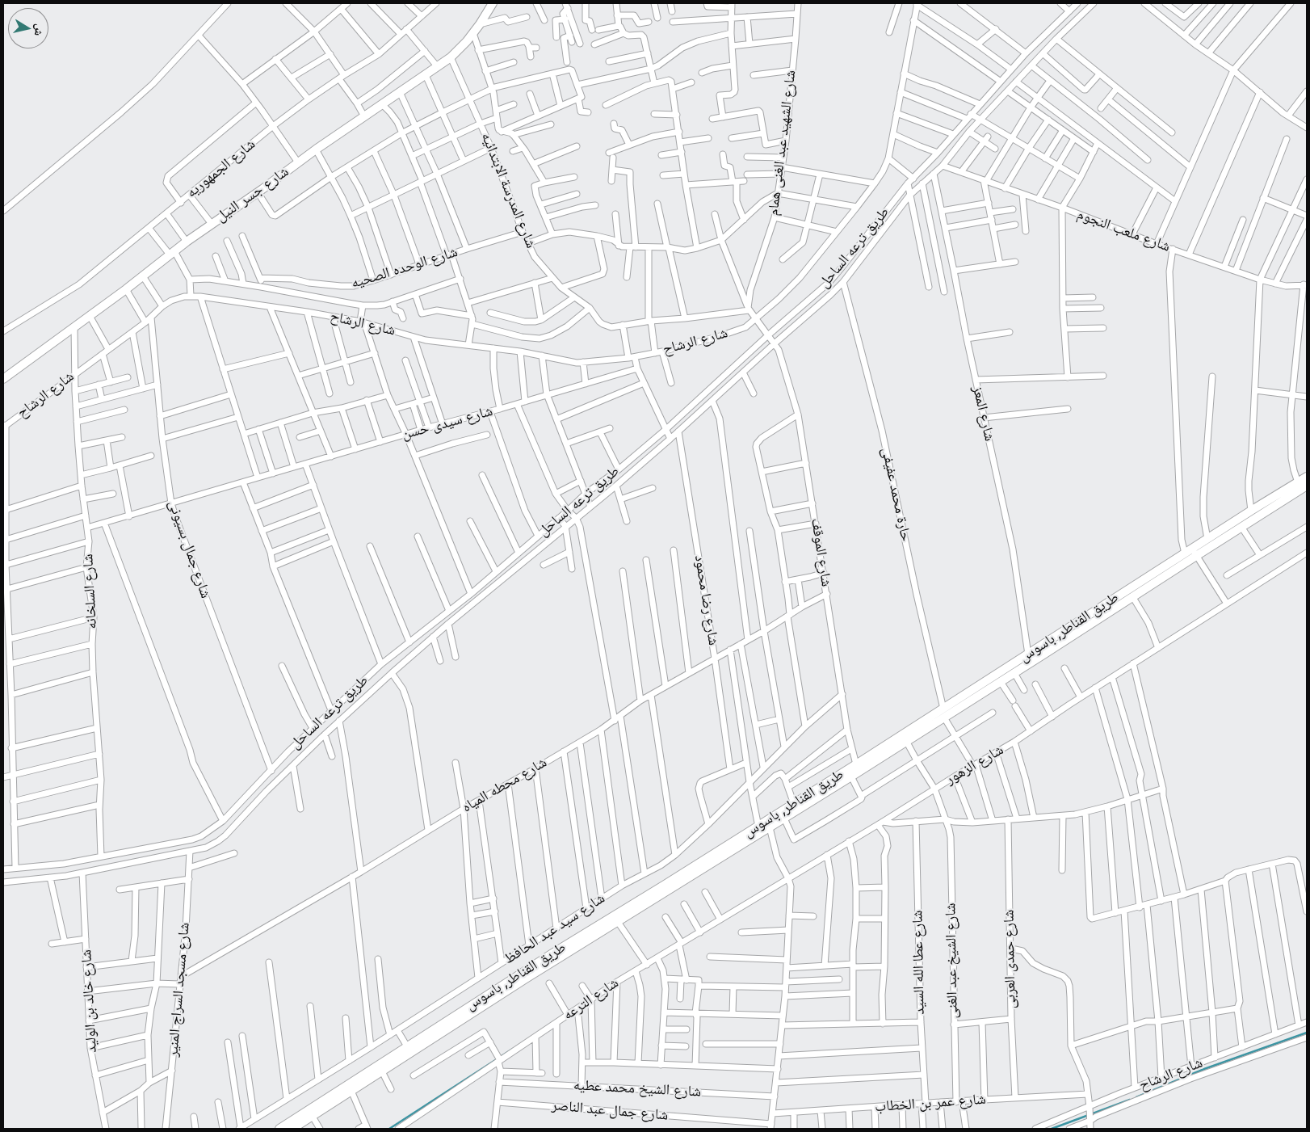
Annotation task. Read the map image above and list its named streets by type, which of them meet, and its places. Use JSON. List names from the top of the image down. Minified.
{"streets":{"main road":["شارع جسر النيل","طريق القناطر, باسوس"],"street":["شارع الشهيد عبد الغنى همام","شارع الجمهوريه","شارع المدرسة الابتدائيه","شارع ملعب النجوم","طريق ترعه الساحل","شارع الوحده الصحيه","شارع الرشاح","شارع المعز","شارع سيدى حسن","حارة محمد عفيفى","شارع جمال بسيونى","شارع الموقف","شارع السلخانه","شارع رضا محمود","شارع الزهور","شارع محطه المياه","شارع سيد عبد الحافظ","شارع حمدى العربى","شارع الشيخ عبد الغنى","شارع عطا الله السيد","شارع مسجد السراج المنير","شارع الترعه","شارع خالد بن الوليد","شارع الشيخ محمد عطيه","شارع عمر بن الخطاب","شارع جمال عبد الناصر"]},"crossings":[["شارع الشهيد عبد الغنى همام","شارع المدرسة الابتدائيه"],["شارع المدرسة الابتدائيه","شارع جسر النيل"],["شارع المدرسة الابتدائيه","شارع الوحده الصحيه"],["شارع جسر النيل","شارع السلخانه"],["شارع ملعب النجوم","طريق ترعه الساحل"],["طريق ترعه الساحل","شارع المعز"],["طريق ترعه الساحل","حارة محمد عفيفى"],["طريق ترعه الساحل","شارع جمال بسيونى"],["طريق ترعه الساحل","شارع الموقف"],["طريق ترعه الساحل","شارع السلخانه"],["طريق ترعه الساحل","شارع رضا محمود"],["طريق ترعه الساحل","شارع مسجد السراج المنير"],["طريق ترعه الساحل","شارع خالد بن الوليد"],["شارع الرشاح","شارع جمال بسيونى"],["شارع الرشاح","شارع السلخانه"],["شارع المعز","طريق القناطر, باسوس"],["شارع سيدى حسن","شارع جمال بسيونى"],["شارع سيدى حسن","شارع السلخانه"],["حارة محمد عفيفى","طريق القناطر, باسوس"],["شارع الموقف","طريق القناطر, باسوس"],["شارع الموقف","شارع محطه المياه"],["شارع الموقف","شارع سيد عبد الحافظ"],["شارع رضا محمود","شارع محطه المياه"],["طريق القناطر, باسوس","شارع الشيخ عبد الغنى"],["شارع الزهور","شارع الشيخ عبد الغنى"],["شارع الزهور","شارع الترعه"],["شارع محطه المياه","شارع مسجد السراج المنير"],["شارع حمدى العربى","شارع عمر بن الخطاب"],["شارع الشيخ عبد الغنى","شارع عمر بن الخطاب"],["شارع عطا الله السيد","شارع عمر بن الخطاب"]],"north":"right"}
